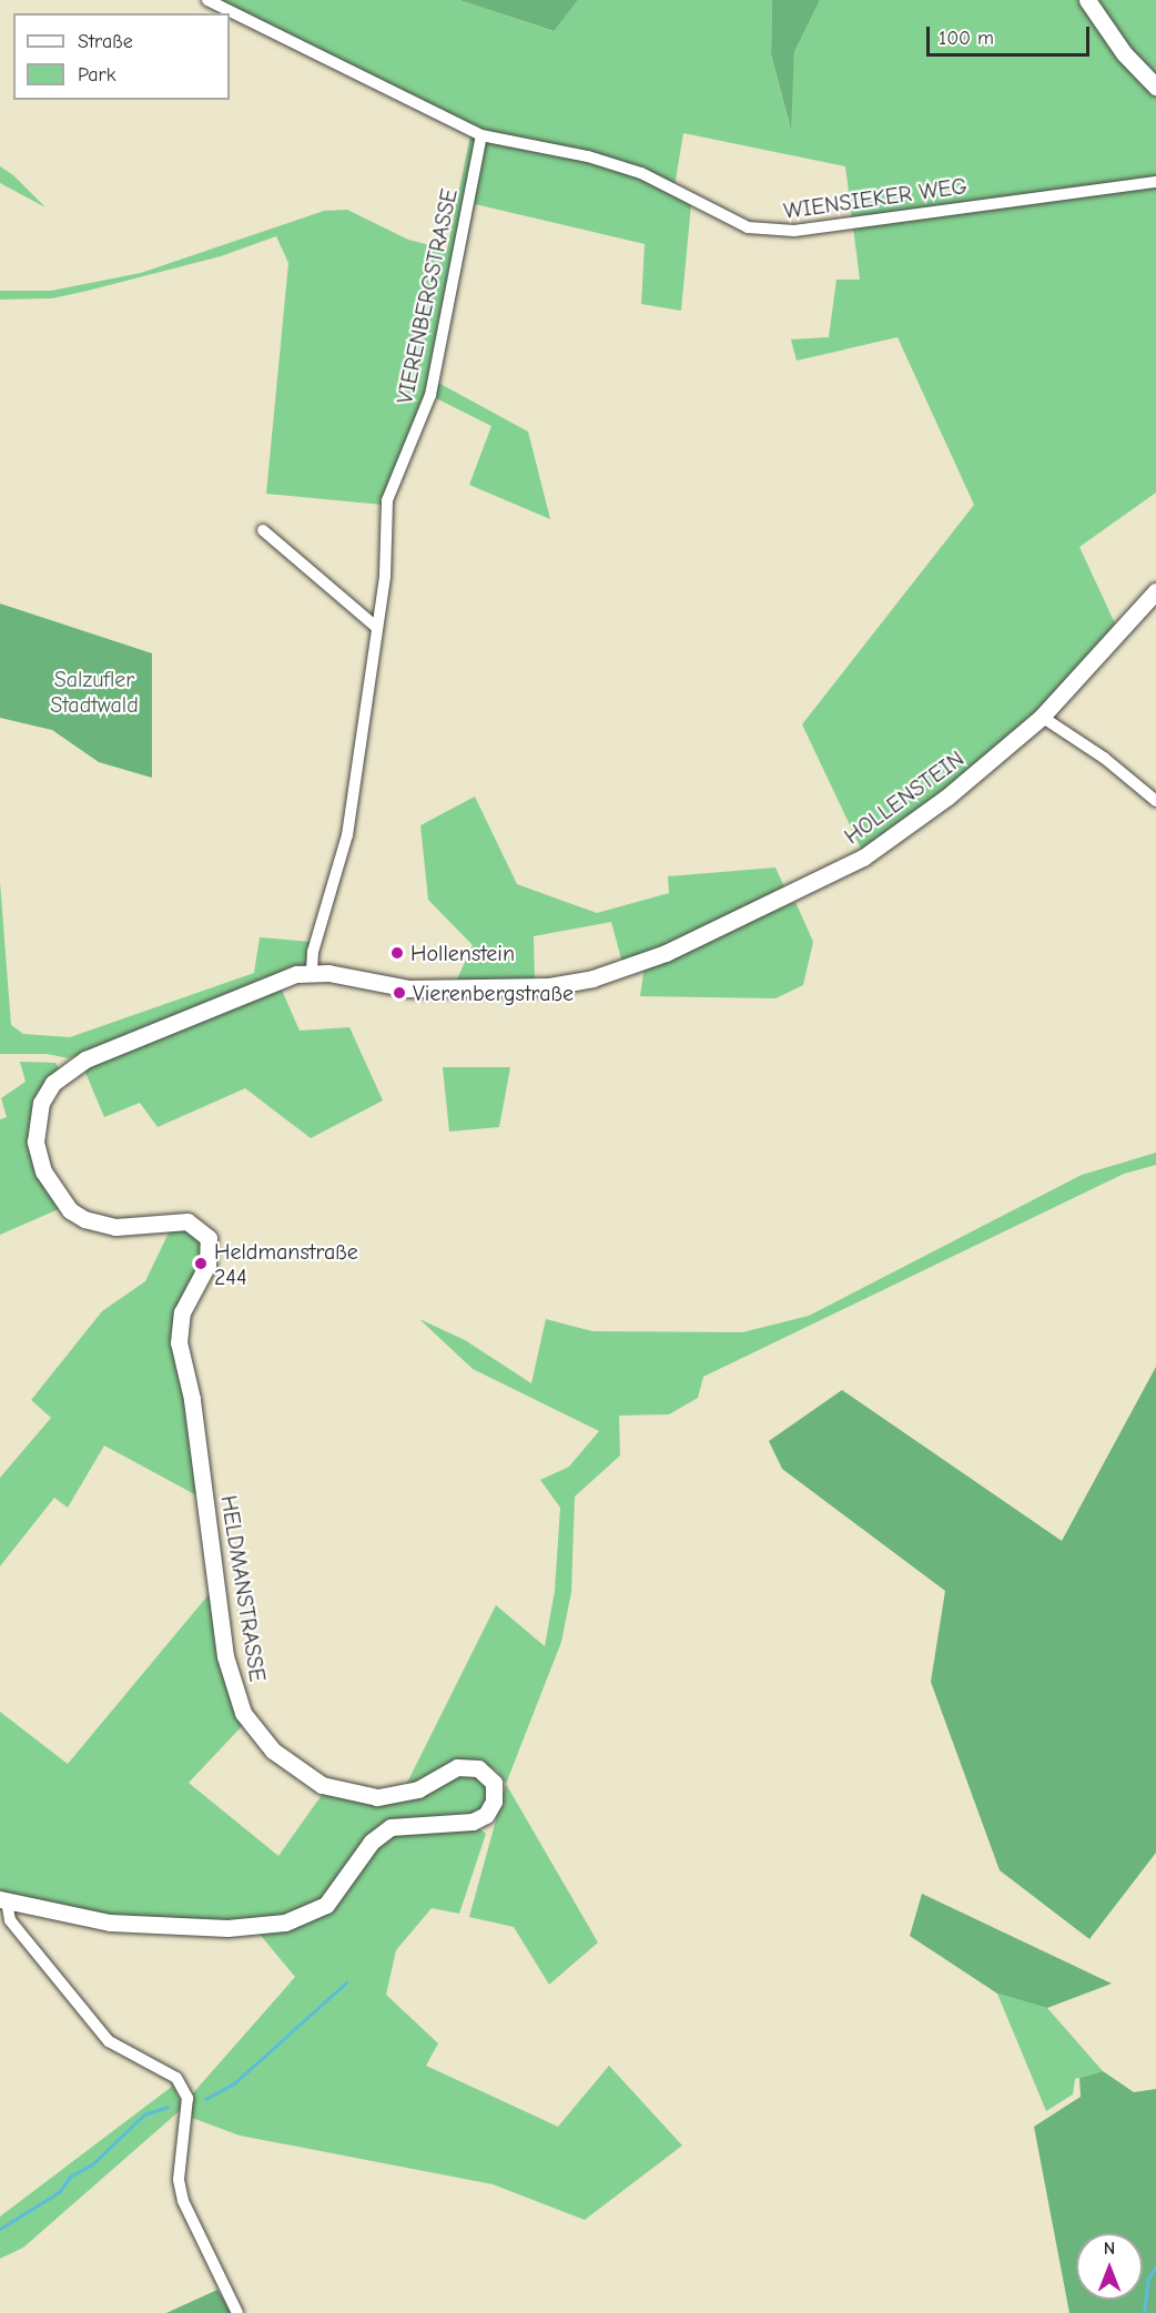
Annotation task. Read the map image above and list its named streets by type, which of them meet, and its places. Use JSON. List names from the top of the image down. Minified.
{"streets":{"main road":["HOLLENSTEIN","HELDMANSTRASSE"],"street":["WIENSIEKER WEG","VIERENBERGSTRASSE"]},"crossings":[["WIENSIEKER WEG","VIERENBERGSTRASSE"],["VIERENBERGSTRASSE","HOLLENSTEIN"],["HOLLENSTEIN","HELDMANSTRASSE"]],"parks":["Salzufler Stadtwald"],"places":["Hollenstein","Vierenbergstraße","Heldmanstraße 244"],"legend":["Straße","Park"],"scale_bar":"100 m","north":"top"}
